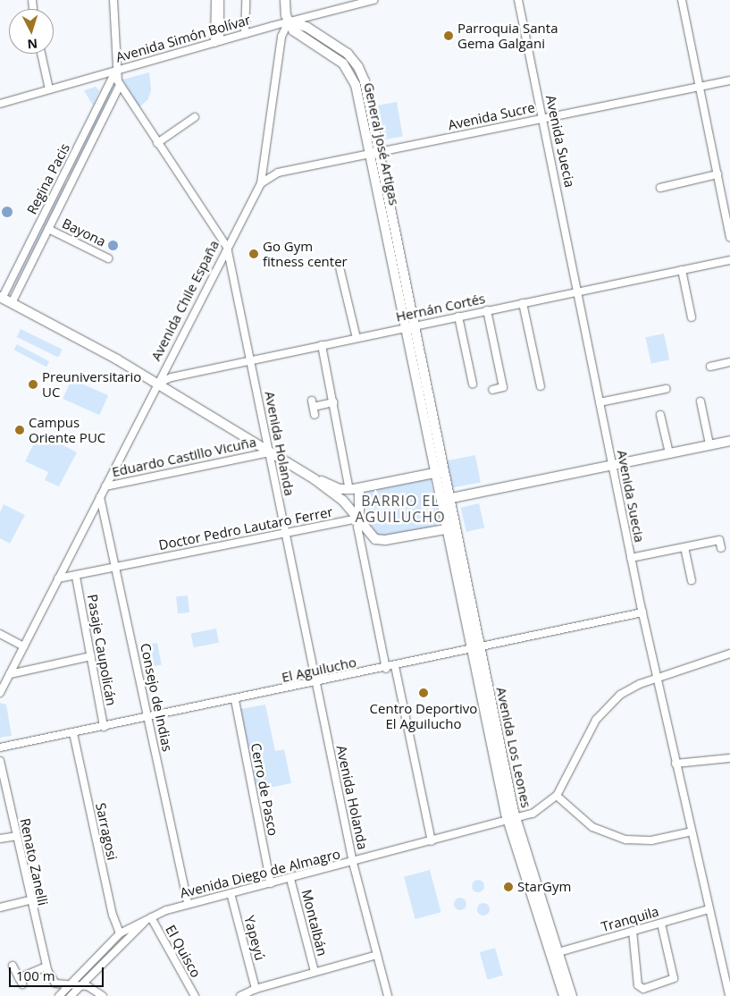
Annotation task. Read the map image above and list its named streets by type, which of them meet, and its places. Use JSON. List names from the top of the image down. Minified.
{"streets":{"main road":["General José Artigas","Avenida Los Leones"],"street":["Avenida Simón Bolívar","Avenida Sucre","Avenida Suecia","Regina Pacis","Bayona","Avenida Chile España","Hernán Cortés","Avenida Holanda","Eduardo Castillo Vicuña","Doctor Pedro Lautaro Ferrer","Pasaje Caupolicán","El Aguilucho","Consejo de Indias","Cerro de Pasco","Sarragosi","Renato Zanelli","Avenida Diego de Almagro","Tranquila","Montalbán","Yapeyú","El Quisco"]},"crossings":[["Avenida Simón Bolívar","General José Artigas"],["Avenida Simón Bolívar","Regina Pacis"],["Avenida Simón Bolívar","Avenida Chile España"],["Avenida Simón Bolívar","Avenida Holanda"],["Avenida Sucre","Avenida Suecia"],["Avenida Sucre","General José Artigas"],["Avenida Sucre","Avenida Chile España"],["Avenida Suecia","Hernán Cortés"],["Avenida Suecia","El Aguilucho"],["Avenida Suecia","Avenida Diego de Almagro"],["Avenida Suecia","Tranquila"],["General José Artigas","Avenida Chile España"],["General José Artigas","Hernán Cortés"],["General José Artigas","Avenida Los Leones"],["Regina Pacis","Bayona"],["Regina Pacis","Avenida Holanda"],["Avenida Chile España","Hernán Cortés"],["Avenida Chile España","Avenida Holanda"],["Avenida Chile España","Eduardo Castillo Vicuña"],["Avenida Chile España","Doctor Pedro Lautaro Ferrer"],["Avenida Chile España","Consejo de Indias"],["Hernán Cortés","Avenida Holanda"],["Avenida Holanda","Eduardo Castillo Vicuña"],["Avenida Holanda","Doctor Pedro Lautaro Ferrer"],["Avenida Holanda","El Aguilucho"],["Avenida Holanda","Avenida Diego de Almagro"],["Doctor Pedro Lautaro Ferrer","Pasaje Caupolicán"],["Doctor Pedro Lautaro Ferrer","Consejo de Indias"],["Pasaje Caupolicán","El Aguilucho"],["El Aguilucho","Consejo de Indias"],["El Aguilucho","Avenida Los Leones"],["El Aguilucho","Cerro de Pasco"],["El Aguilucho","Sarragosi"],["Consejo de Indias","Avenida Diego de Almagro"],["Avenida Los Leones","Avenida Diego de Almagro"],["Avenida Los Leones","Tranquila"],["Cerro de Pasco","Avenida Diego de Almagro"],["Sarragosi","Avenida Diego de Almagro"],["Renato Zanelli","Avenida Diego de Almagro"],["Avenida Diego de Almagro","Montalbán"],["Avenida Diego de Almagro","Yapeyú"],["Avenida Diego de Almagro","El Quisco"]],"districts":["BARRIO EL AGUILUCHO"],"places":["Parroquia Santa Gema Galgani","Go Gym fitness center","Preuniversitario UC","Campus Oriente PUC","Centro Deportivo El Aguilucho","StarGym"],"scale_bar":"100 m","north":"bottom"}
